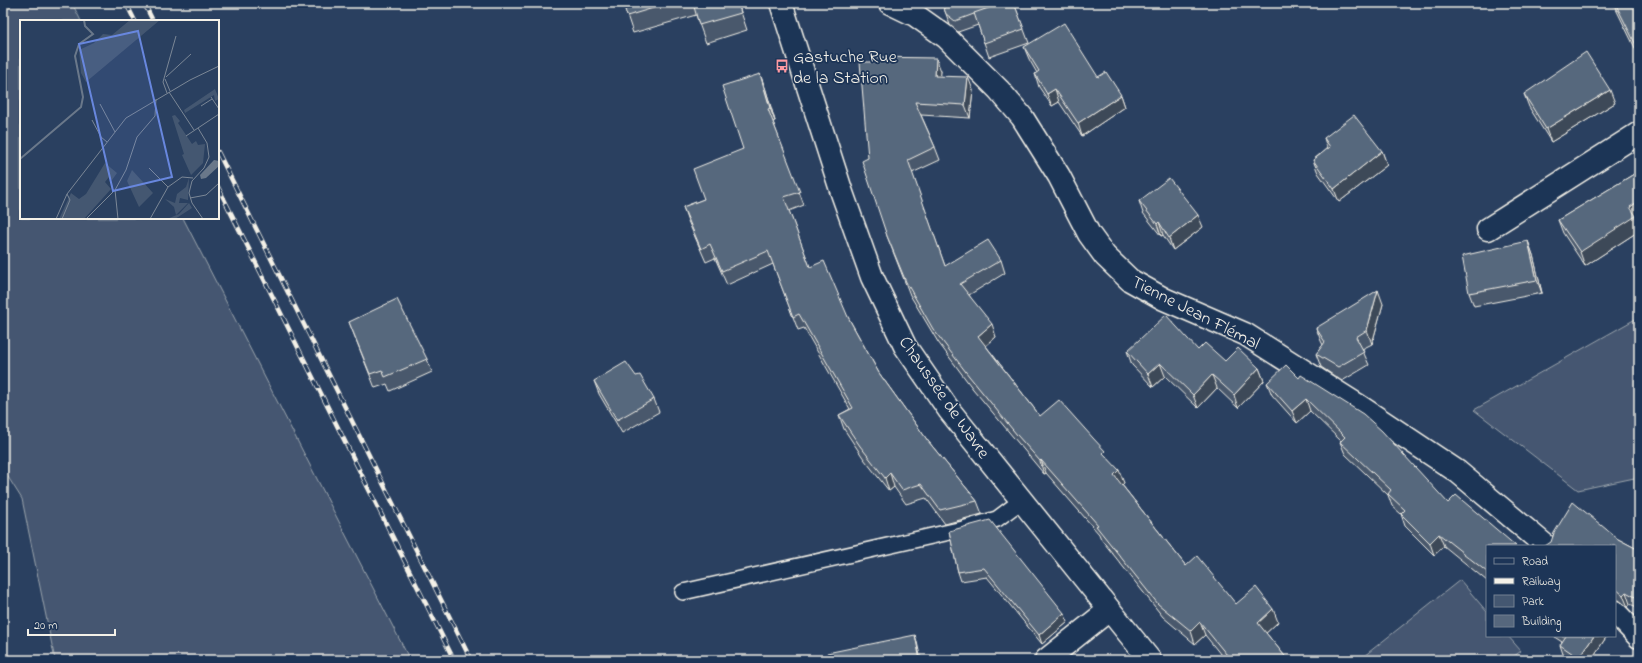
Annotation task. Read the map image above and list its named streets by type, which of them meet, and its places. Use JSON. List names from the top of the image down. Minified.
{"streets":{"street":["Tienne Jean Flémal","Chaussée de Wavre"]},"places":{"bus stop":["Gastuche Rue de la Station"]},"legend":["Road","Railway","Park","Building"],"scale_bar":"20 m"}
